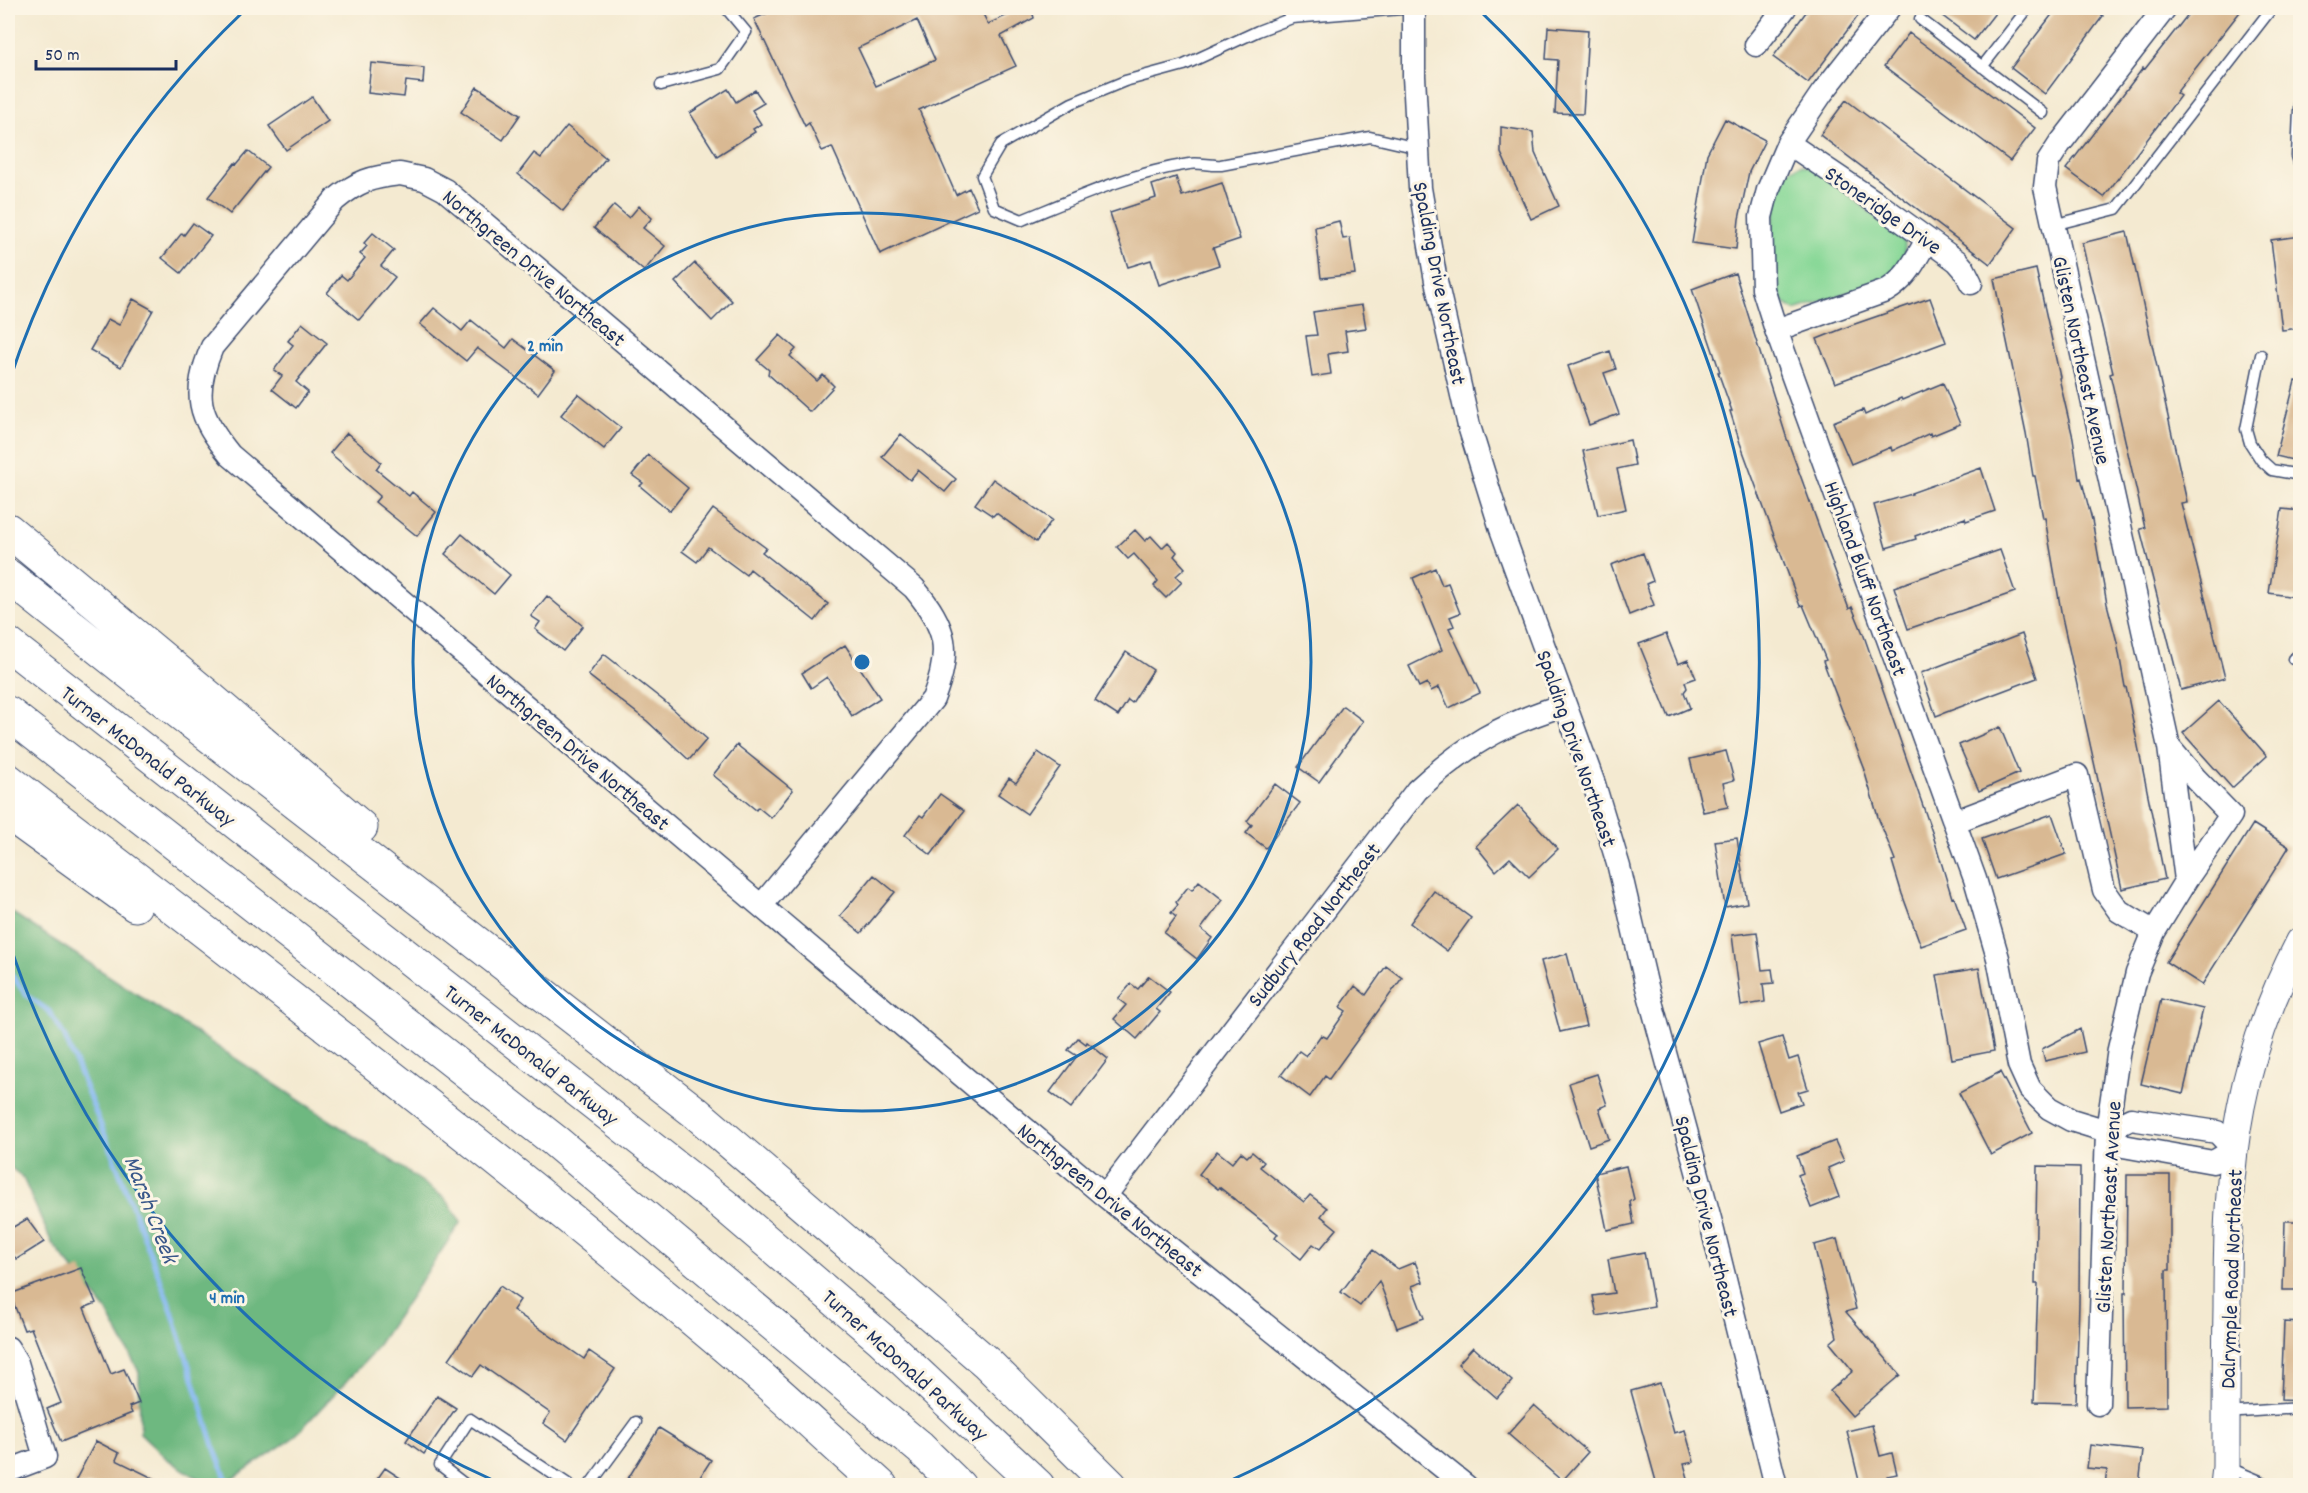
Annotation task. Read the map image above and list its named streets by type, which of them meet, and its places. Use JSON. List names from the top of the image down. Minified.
{"streets":{"highway":["Turner McDonald Parkway"],"street":["Stoneridge Drive","Northgreen Drive Northeast","Spalding Drive Northeast","Glisten Northeast Avenue","Highland Bluff Northeast","Sudbury Road Northeast","Dalrymple Road Northeast"]},"crossings":[["Stoneridge Drive","Highland Bluff Northeast"],["Northgreen Drive Northeast","Sudbury Road Northeast"],["Spalding Drive Northeast","Sudbury Road Northeast"],["Glisten Northeast Avenue","Highland Bluff Northeast"]],"water":["Marsh Creek"],"scale_bar":"50 m","rings":["2 min","4 min"]}
